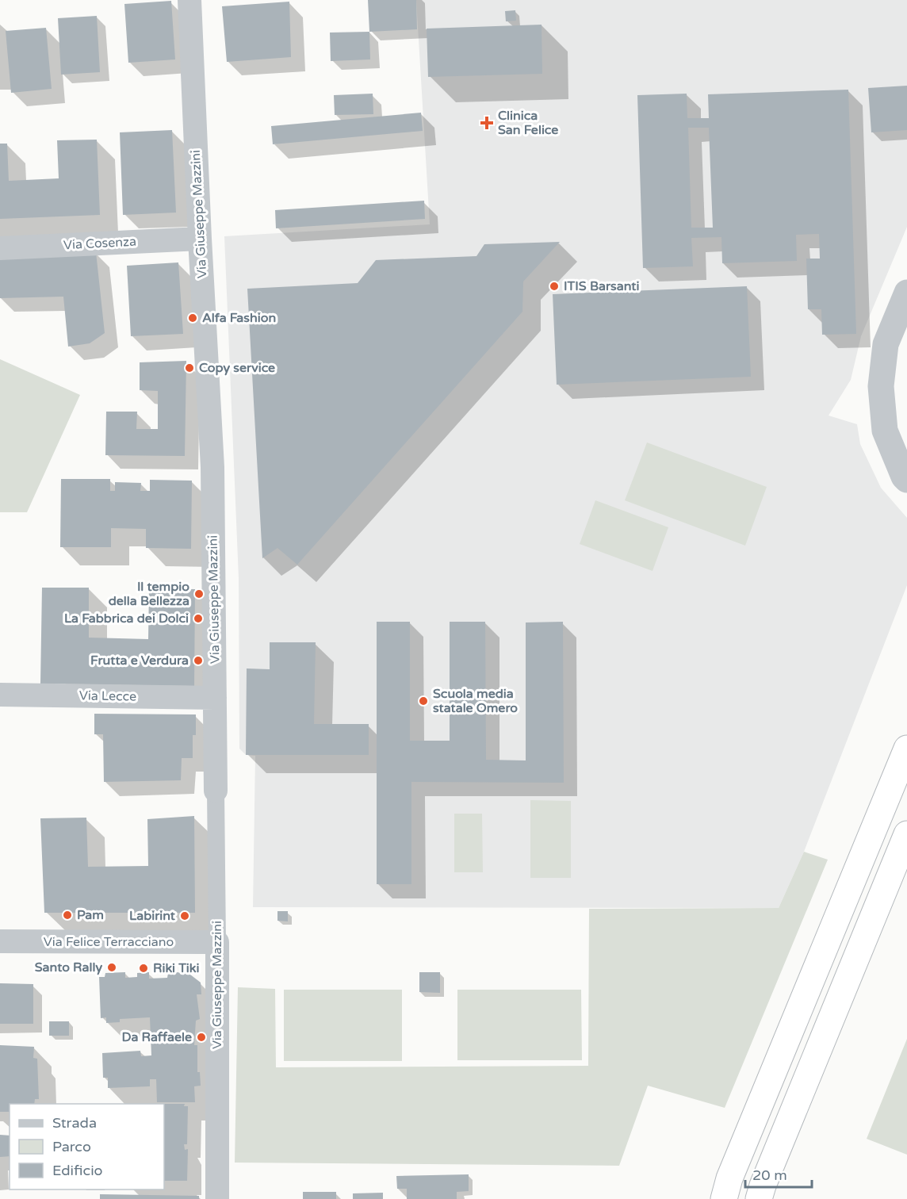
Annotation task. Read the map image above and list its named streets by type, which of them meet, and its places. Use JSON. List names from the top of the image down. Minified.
{"streets":{"street":["Via Giuseppe Mazzini","Via Cosenza","Via Lecce","Via Felice Terracciano"]},"crossings":[["Via Giuseppe Mazzini","Via Cosenza"],["Via Giuseppe Mazzini","Via Lecce"],["Via Giuseppe Mazzini","Via Felice Terracciano"]],"places":{"health":["Clinica San Felice"],"other":["ITIS Barsanti","Alfa Fashion","Copy service","Il tempio della Bellezza","La Fabbrica dei Dolci","Frutta e Verdura","Scuola media statale Omero","Pam","Labirint","Santo Rally","Riki Tiki","Da Raffaele"]},"legend":["Strada","Parco","Edificio"],"scale_bar":"20 m"}
